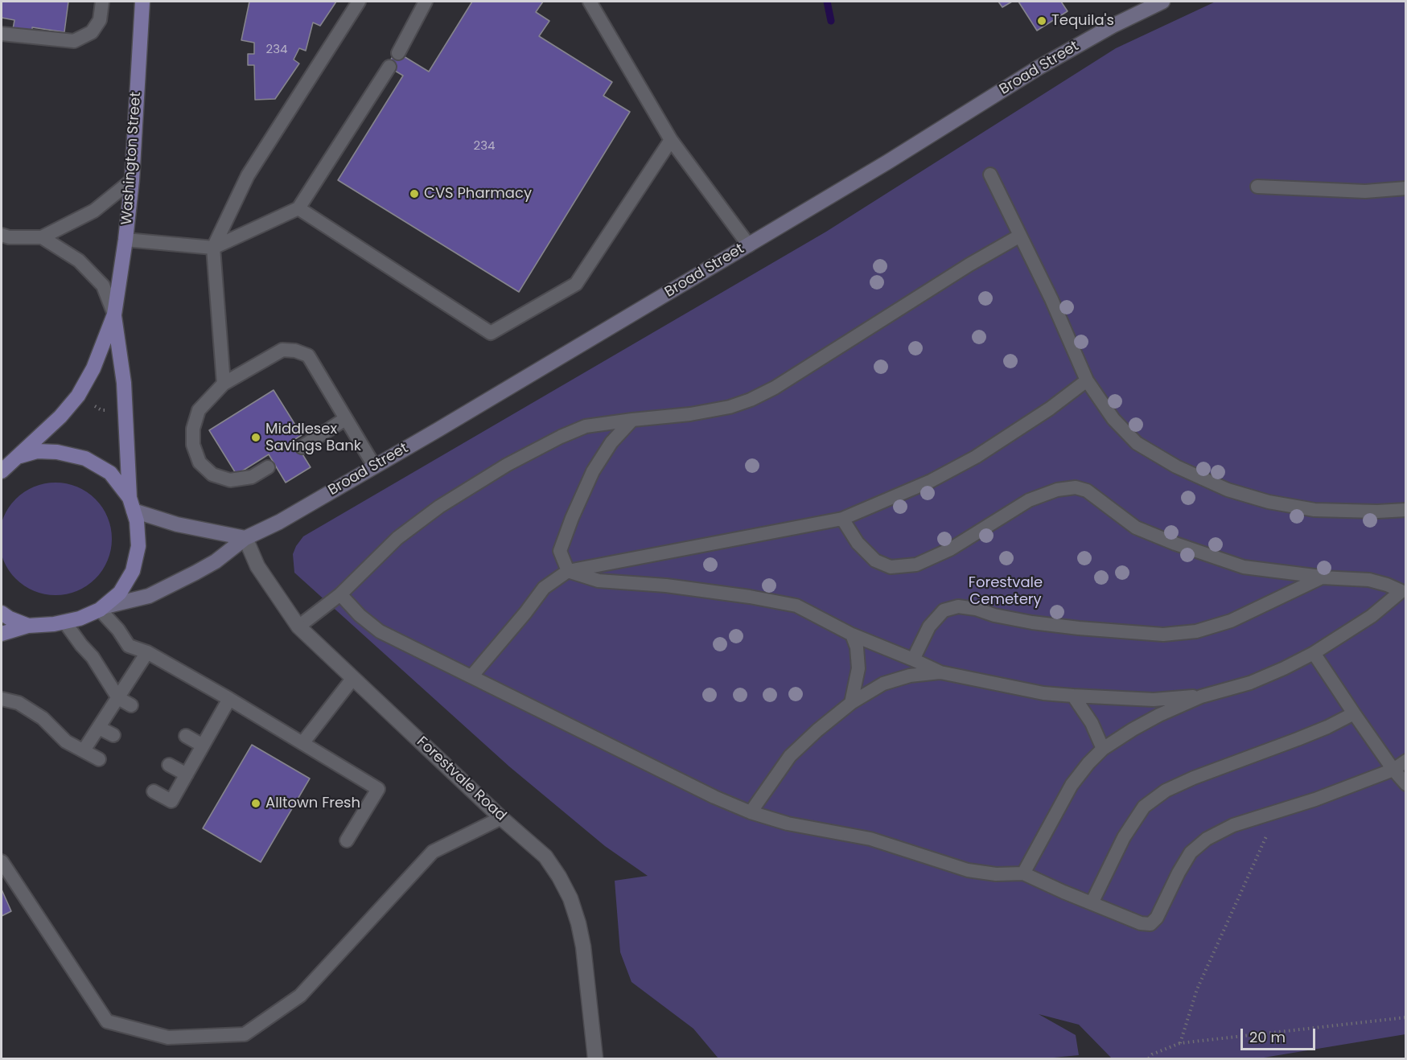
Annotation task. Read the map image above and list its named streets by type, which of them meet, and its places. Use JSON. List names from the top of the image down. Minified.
{"streets":{"main road":["Broad Street","Washington Street"],"street":["Forestvale Road"]},"crossings":[["Broad Street","Washington Street"],["Broad Street","Forestvale Road"]],"parks":["Forestvale Cemetery"],"places":["Tequila's","CVS Pharmacy","Middlesex Savings Bank","Alltown Fresh"],"house_numbers":["234","234"],"scale_bar":"20 m"}
